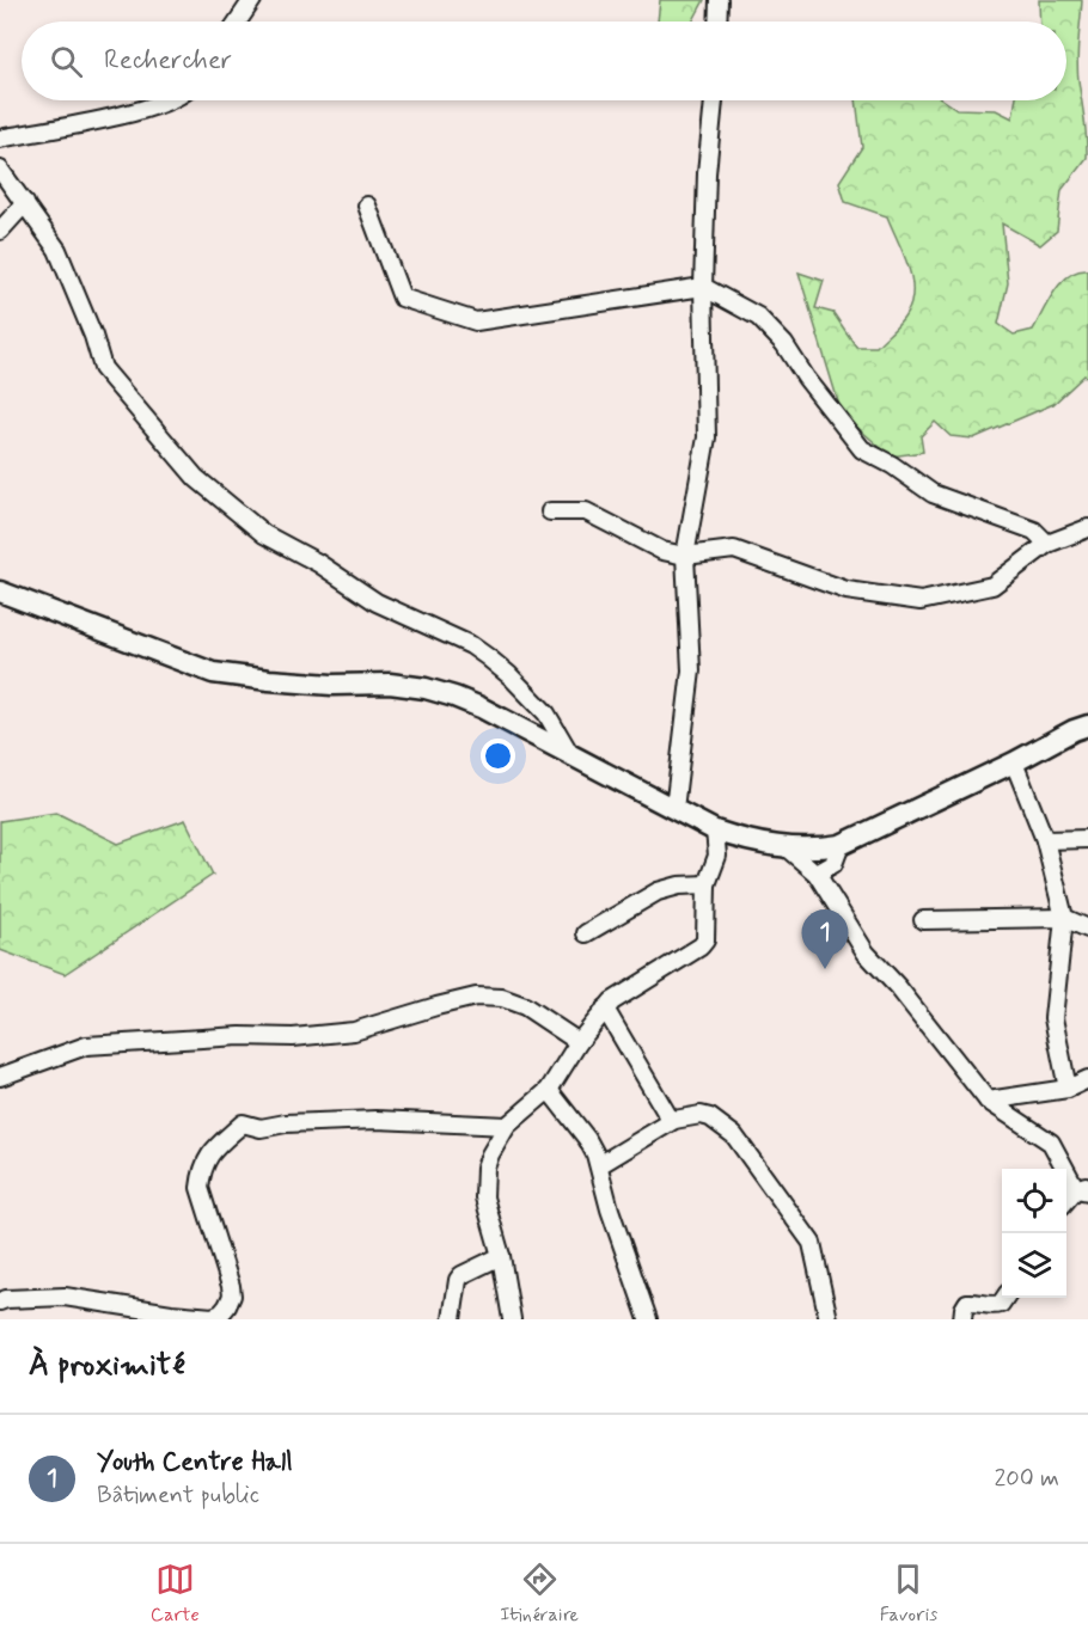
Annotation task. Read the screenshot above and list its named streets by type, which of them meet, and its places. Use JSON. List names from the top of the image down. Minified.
{"page":{"search":"Rechercher","pins":"1","heading":"À proximité","list":[{"mark":"1","name":"Youth Centre Hall","note":"Bâtiment public","value":"200 m"}],"nav":["Carte","Itinéraire","Favoris"]}}
